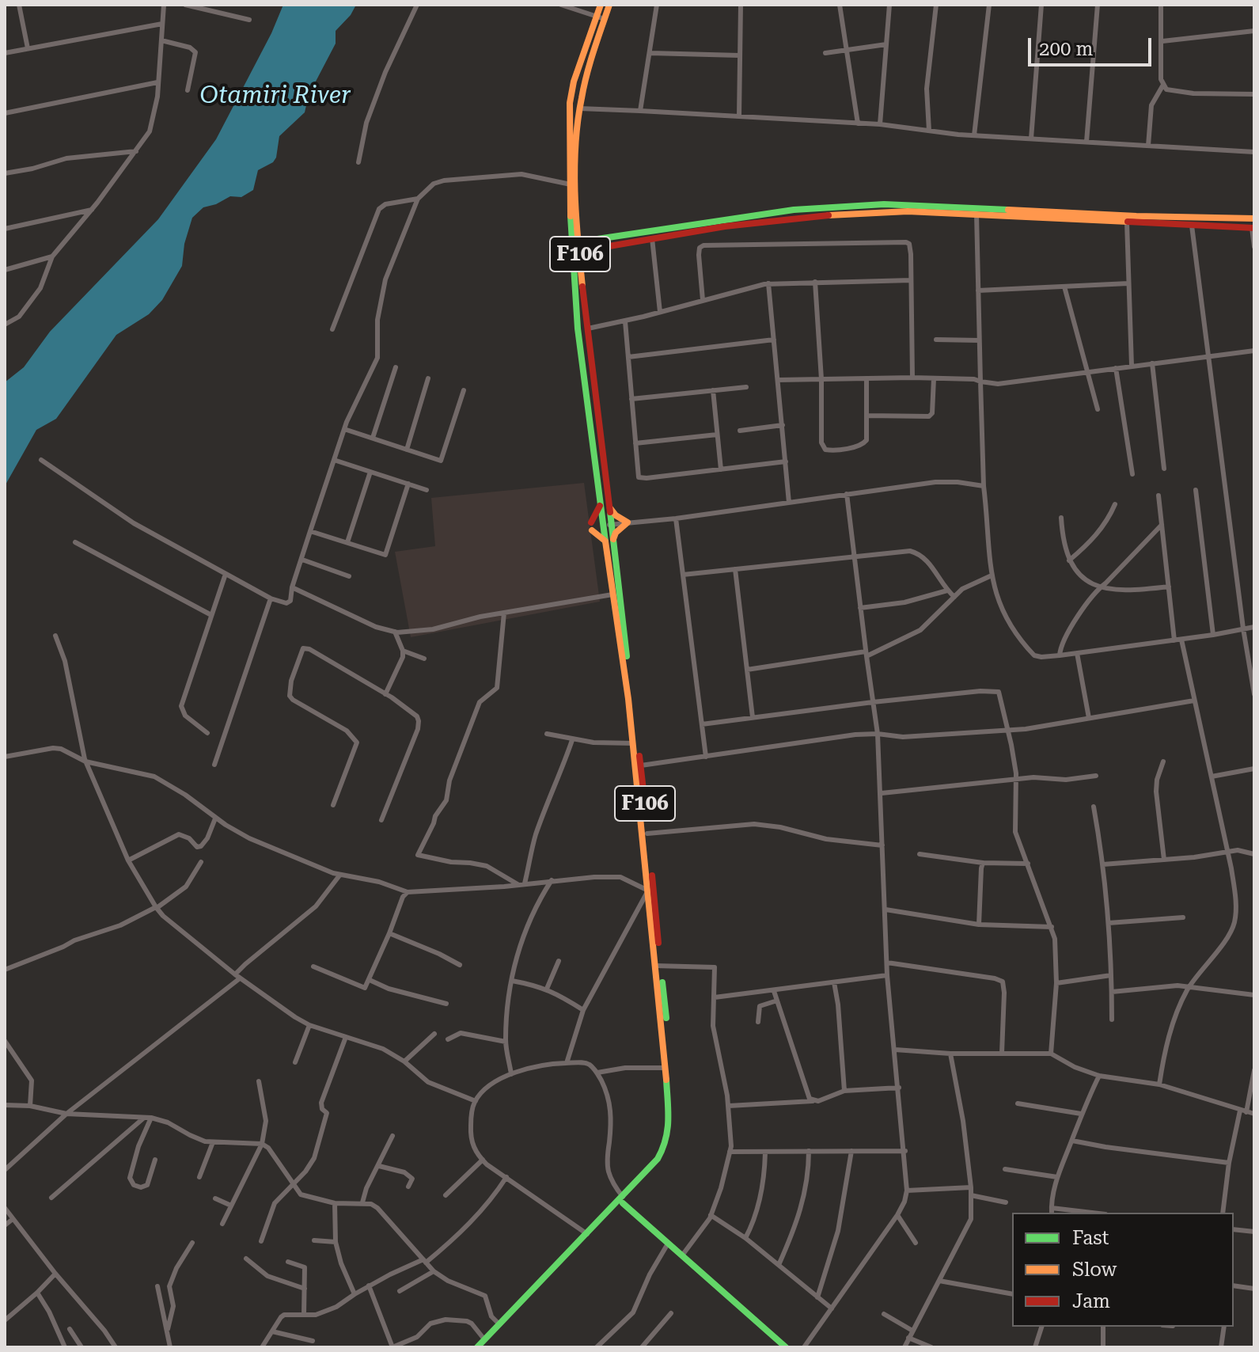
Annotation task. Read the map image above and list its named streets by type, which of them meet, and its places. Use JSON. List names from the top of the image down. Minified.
{"streets":{"main road":["F106"]},"water":["Otamiri River"],"legend":["Fast","Slow","Jam"],"scale_bar":"200 m"}
